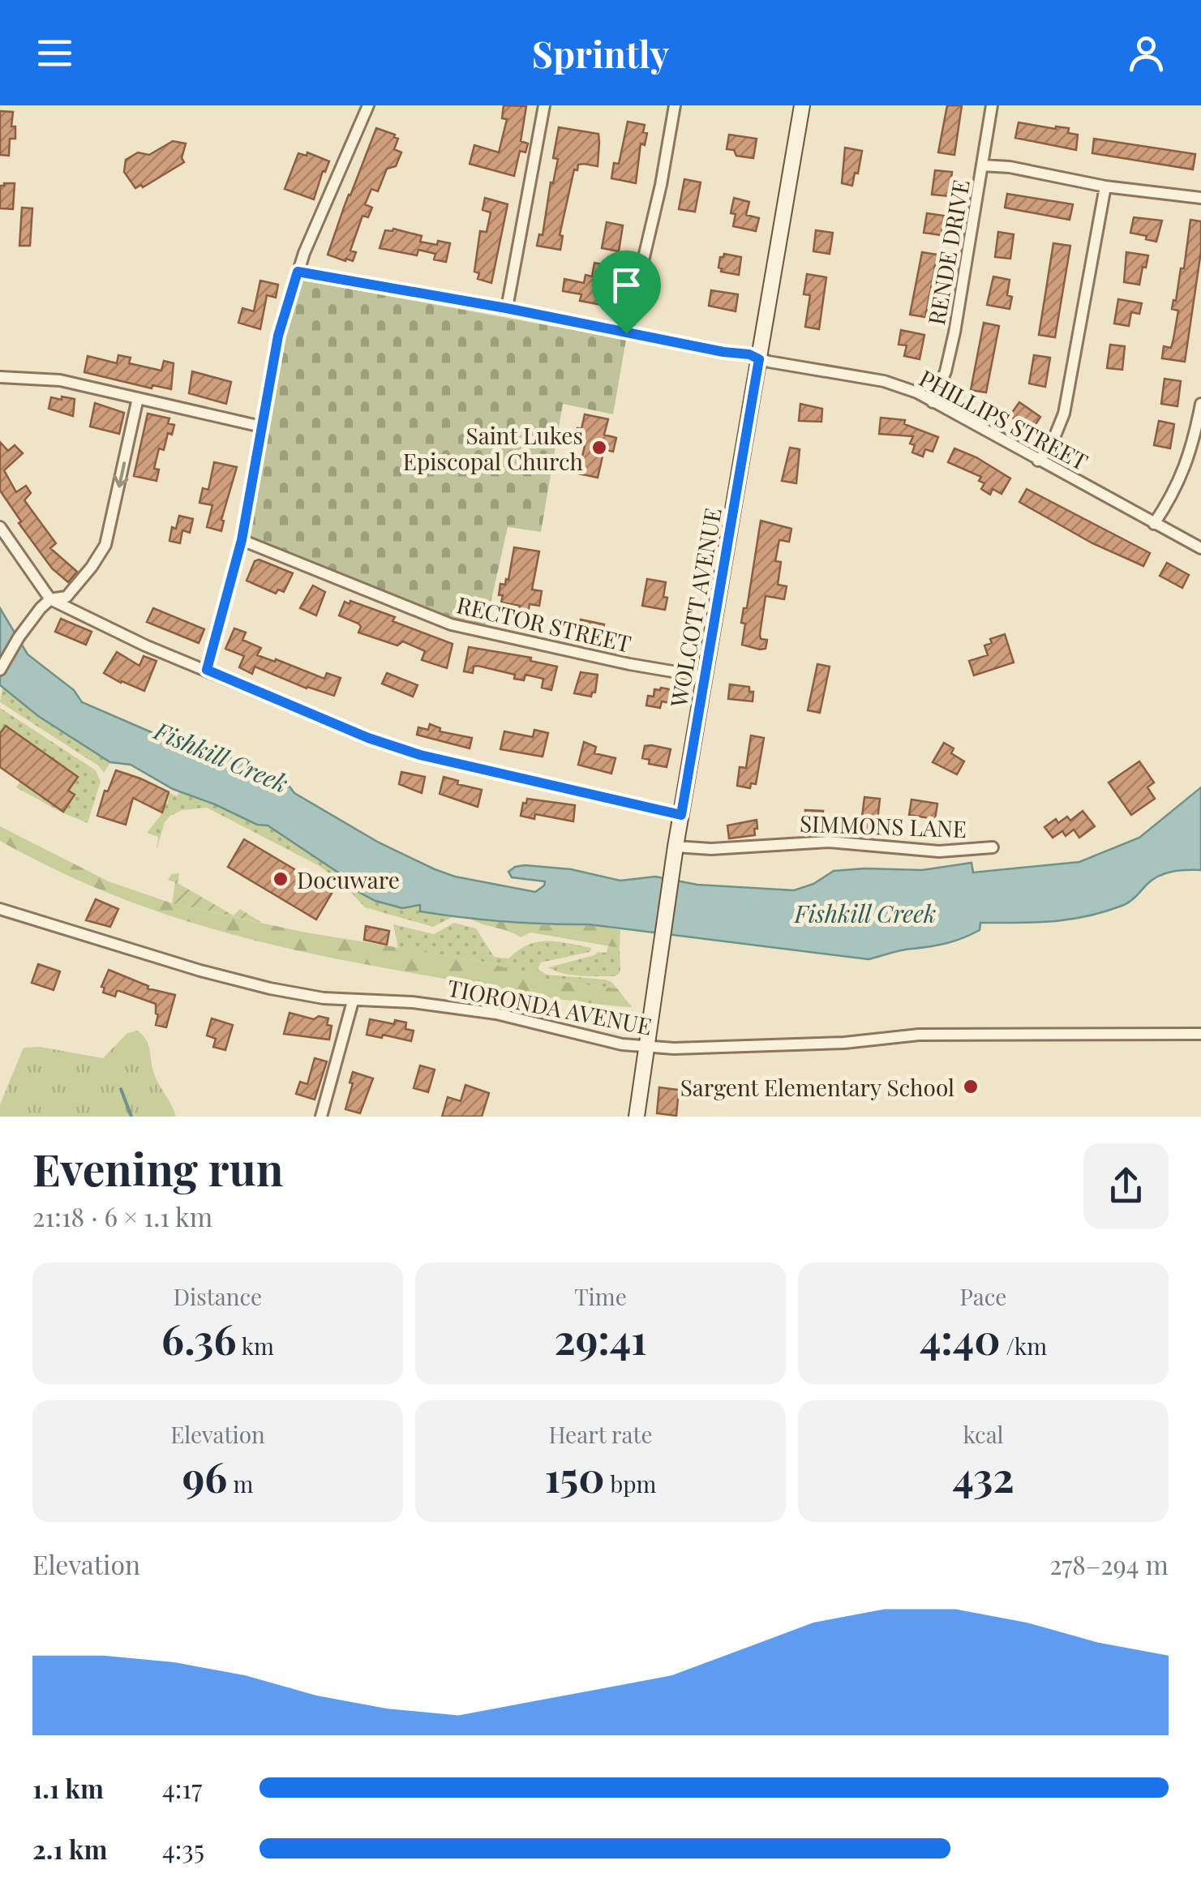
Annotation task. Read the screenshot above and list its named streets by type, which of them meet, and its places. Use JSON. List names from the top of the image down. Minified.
{"streets":{"main road":["WOLCOTT AVENUE"],"street":["RENDE DRIVE","PHILLIPS STREET","RECTOR STREET","SIMMONS LANE","TIORONDA AVENUE"]},"crossings":[["RENDE DRIVE","PHILLIPS STREET"],["PHILLIPS STREET","WOLCOTT AVENUE"],["WOLCOTT AVENUE","RECTOR STREET"],["WOLCOTT AVENUE","SIMMONS LANE"],["WOLCOTT AVENUE","TIORONDA AVENUE"]],"water":["Fishkill Creek"],"places":["Saint Lukes Episcopal Church","Docuware","Sargent Elementary School"],"page":{"header":"Sprintly","heading":["Evening run","21:18 · 6 × 1.1 km"],"stats":[["Distance","6.36 km"],["Time","29:41"],["Pace","4:40 /km"],["Elevation","96 m"],["Heart rate","150 bpm"],["kcal","432"]],"chart":["Elevation","278–294 m"],"list":[{"name":"1.1 km","note":"4:17"},{"name":"2.1 km","note":"4:35"}]}}
